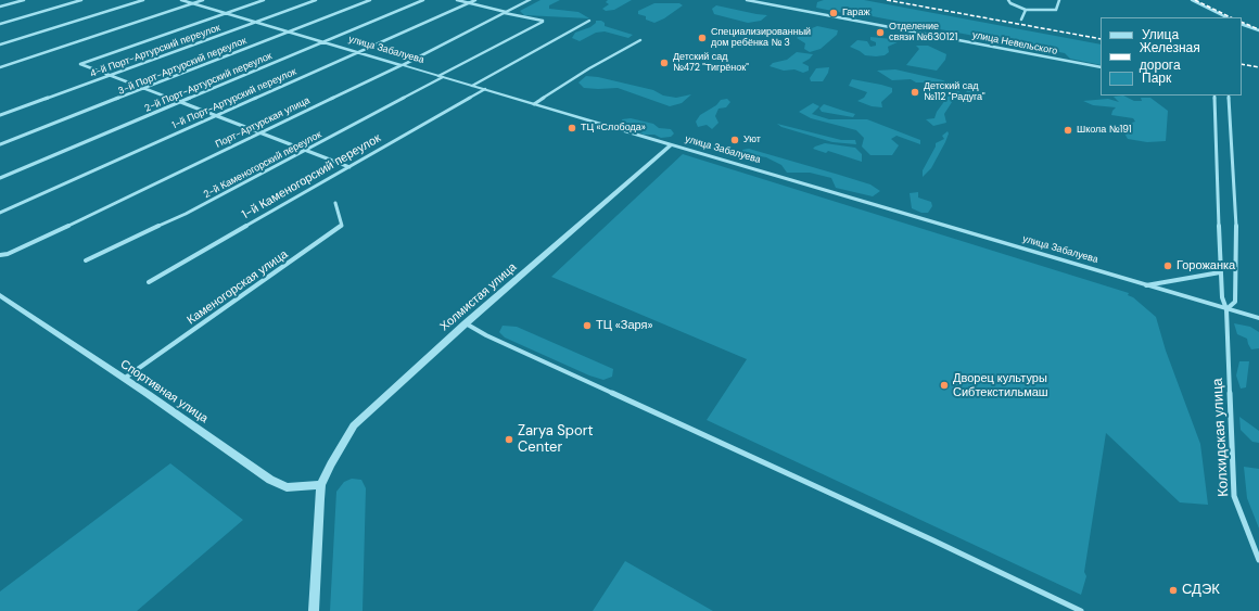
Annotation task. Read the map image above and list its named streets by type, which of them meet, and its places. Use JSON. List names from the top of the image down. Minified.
{"streets":{"street":["улица Невельского","улица Забалуева","4-й Порт-Артурский переулок","3-й Порт-Артурский переулок","2-й Порт-Артурский переулок","1-й Порт-Артурский переулок","Порт-Артурская улица","2-й Каменогорский переулок","1-й Каменогорский переулок","Каменогорская улица","Холмистая улица","Спортивная улица","Колхидская улица"]},"crossings":[["улица Забалуева","4-й Порт-Артурский переулок"],["улица Забалуева","3-й Порт-Артурский переулок"],["улица Забалуева","2-й Порт-Артурский переулок"],["улица Забалуева","1-й Порт-Артурский переулок"],["улица Забалуева","Порт-Артурская улица"],["улица Забалуева","2-й Каменогорский переулок"],["улица Забалуева","1-й Каменогорский переулок"],["улица Забалуева","Холмистая улица"],["улица Забалуева","Колхидская улица"],["Порт-Артурская улица","2-й Каменогорский переулок"],["Каменогорская улица","Спортивная улица"],["Холмистая улица","Спортивная улица"]],"places":["Гараж","Отделение связи №630121","Специализированный дом ребёнка № 3","Детский сад №472 \"Тигрёнок\"","Детский сад №112 \"Радуга\"","ТЦ «Слобода»","Школа №191","Уют","Горожанка","ТЦ «Заря»","Дворец культуры Сибтекстильмаш","Zarya Sport Center","СДЭК"],"legend":["Улица","Железная дорога","Парк"]}
